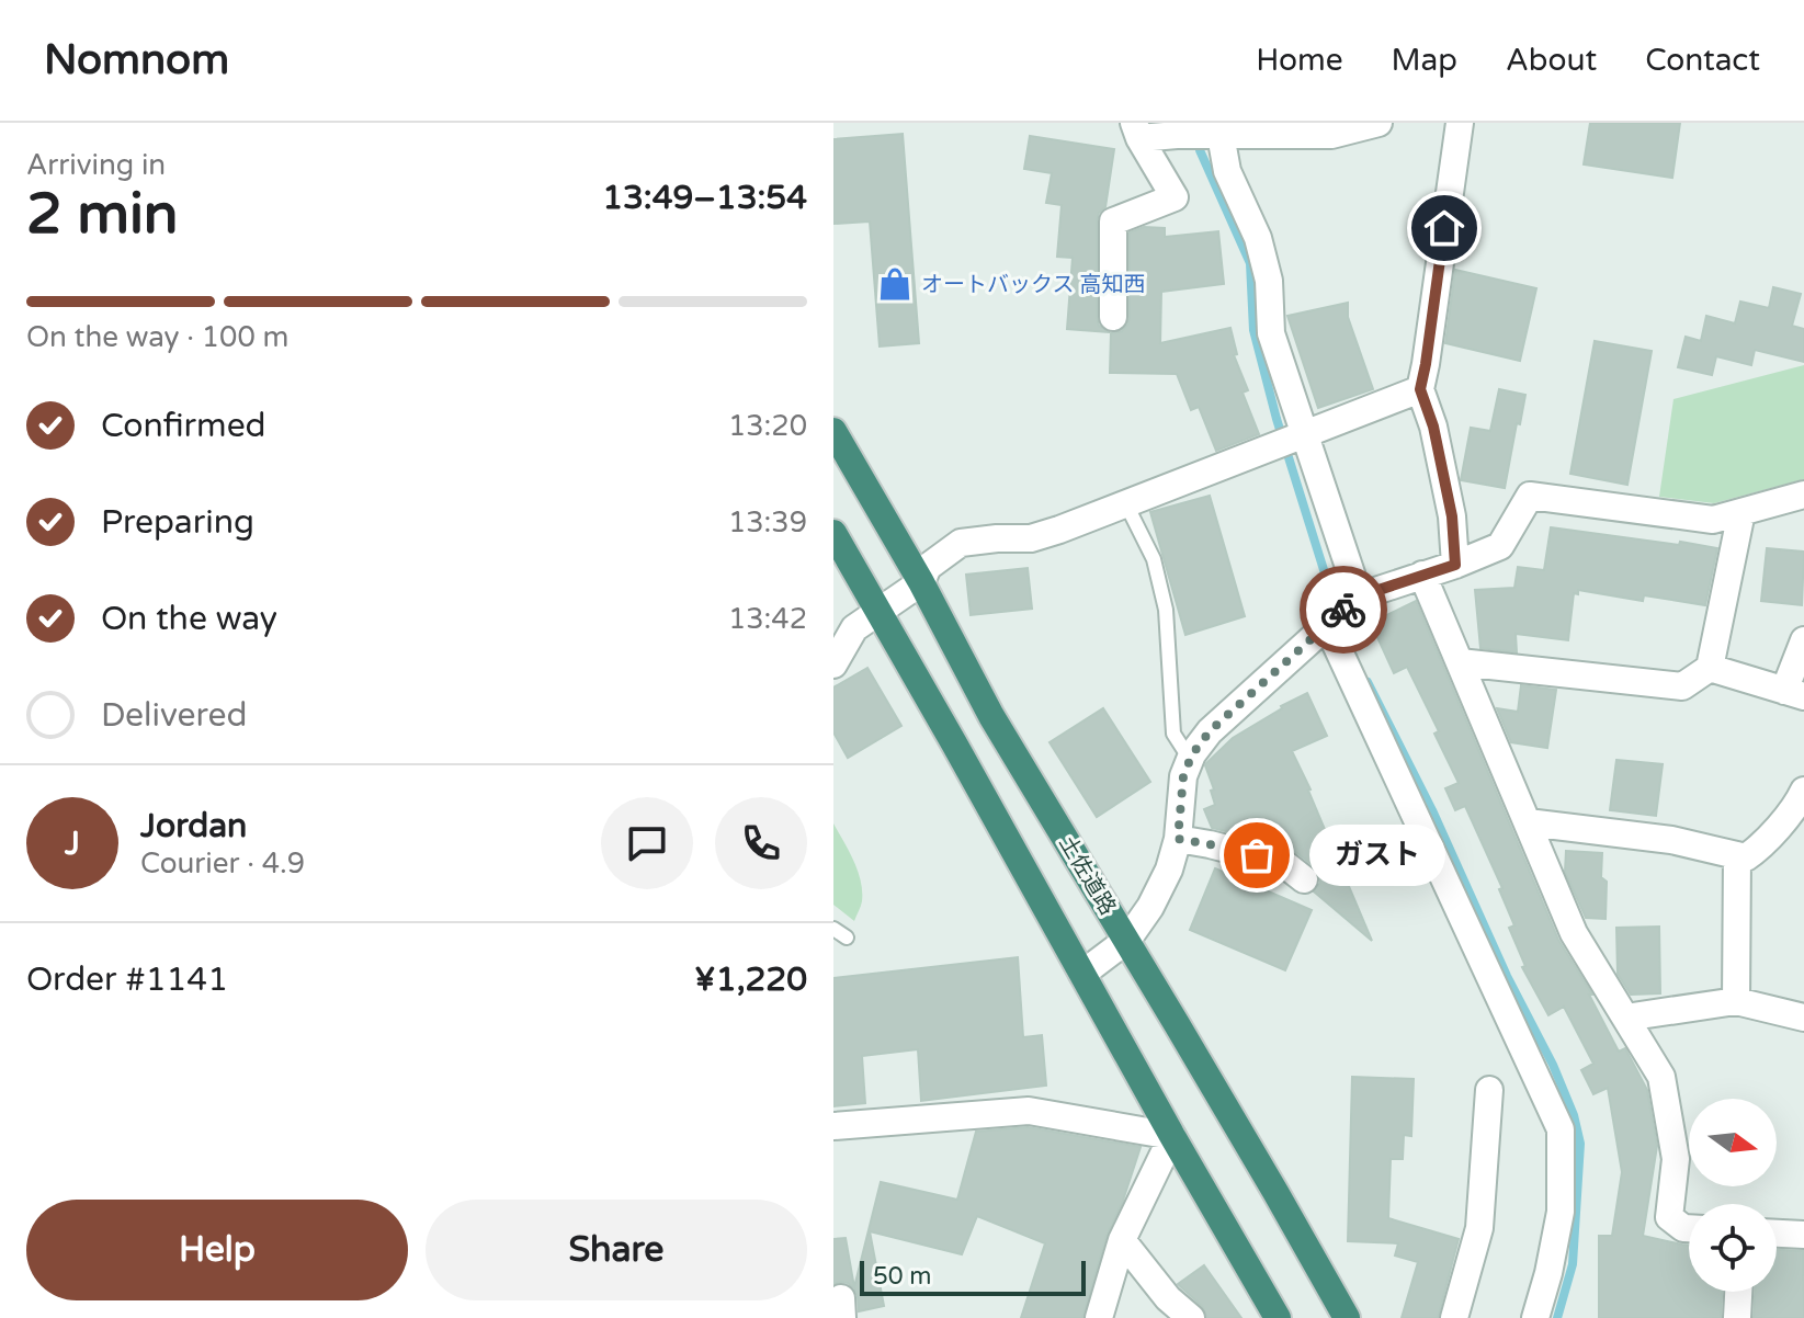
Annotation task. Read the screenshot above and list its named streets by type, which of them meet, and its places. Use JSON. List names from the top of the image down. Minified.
{"streets":{"highway":["土佐道路"]},"places":{"shop":["オートバックス 高知西"],"other":["ガスト"]},"scale_bar":"50 m","north":"right","page":{"header":"Nomnom","nav":["Home","Map","About","Contact"],"heading":["2 min","Arriving in","13:49–13:54"],"panel":["Jordan","Courier · 4.9","Order #1141","¥1,220"],"bar":"On the way · 100 m","list":[["Confirmed","13:20"],["Preparing","13:39"],["On the way","13:42"],"Delivered"],"round":"J","bubble":"ガスト","buttons":["Help","Share"],"scale":"50 m"}}
